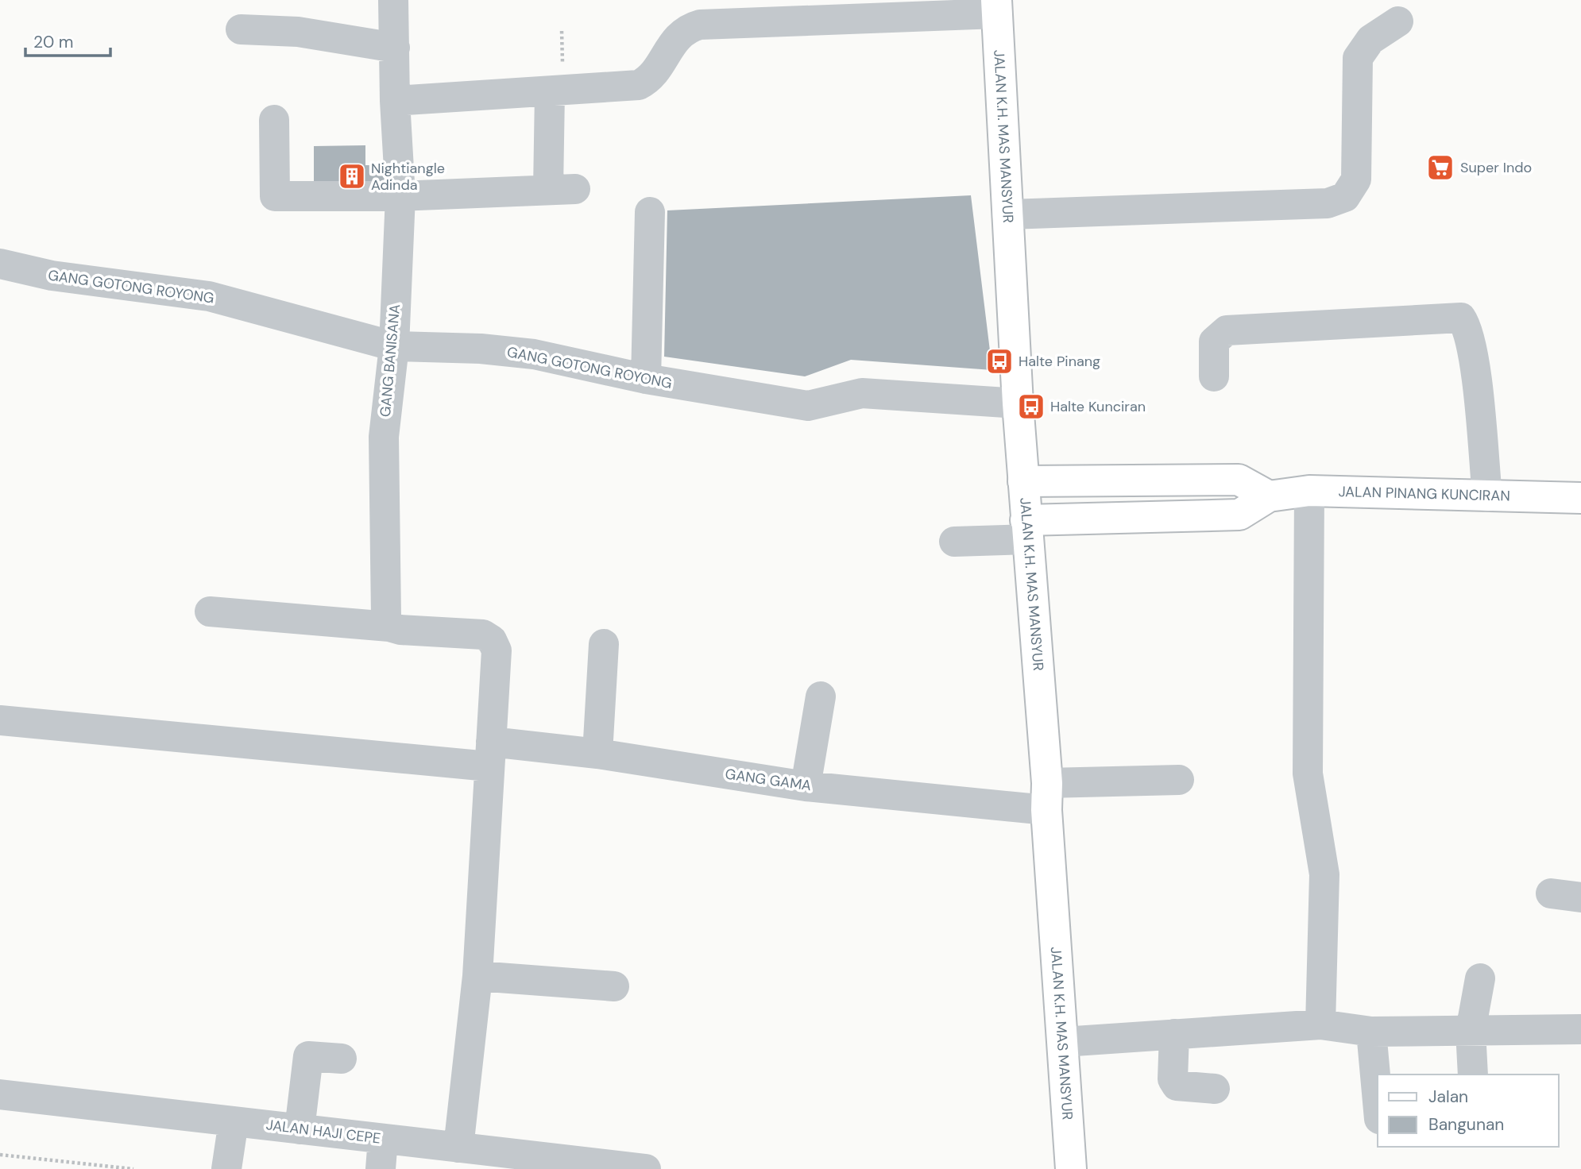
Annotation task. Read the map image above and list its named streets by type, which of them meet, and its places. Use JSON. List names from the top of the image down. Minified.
{"streets":{"main road":["JALAN K.H. MAS MANSYUR","JALAN PINANG KUNCIRAN"],"street":["GANG GOTONG ROYONG","GANG BANISANA","GANG GAMA","JALAN HAJI CEPE"]},"crossings":[["JALAN K.H. MAS MANSYUR","GANG GOTONG ROYONG"],["JALAN K.H. MAS MANSYUR","JALAN PINANG KUNCIRAN"],["JALAN K.H. MAS MANSYUR","GANG GAMA"],["GANG GOTONG ROYONG","GANG BANISANA"]],"places":{"supermarket":["Super Indo"],"building":["Nightiangle Adinda"],"bus stop":["Halte Pinang","Halte Kunciran"]},"legend":["Jalan","Bangunan"],"scale_bar":"20 m"}
